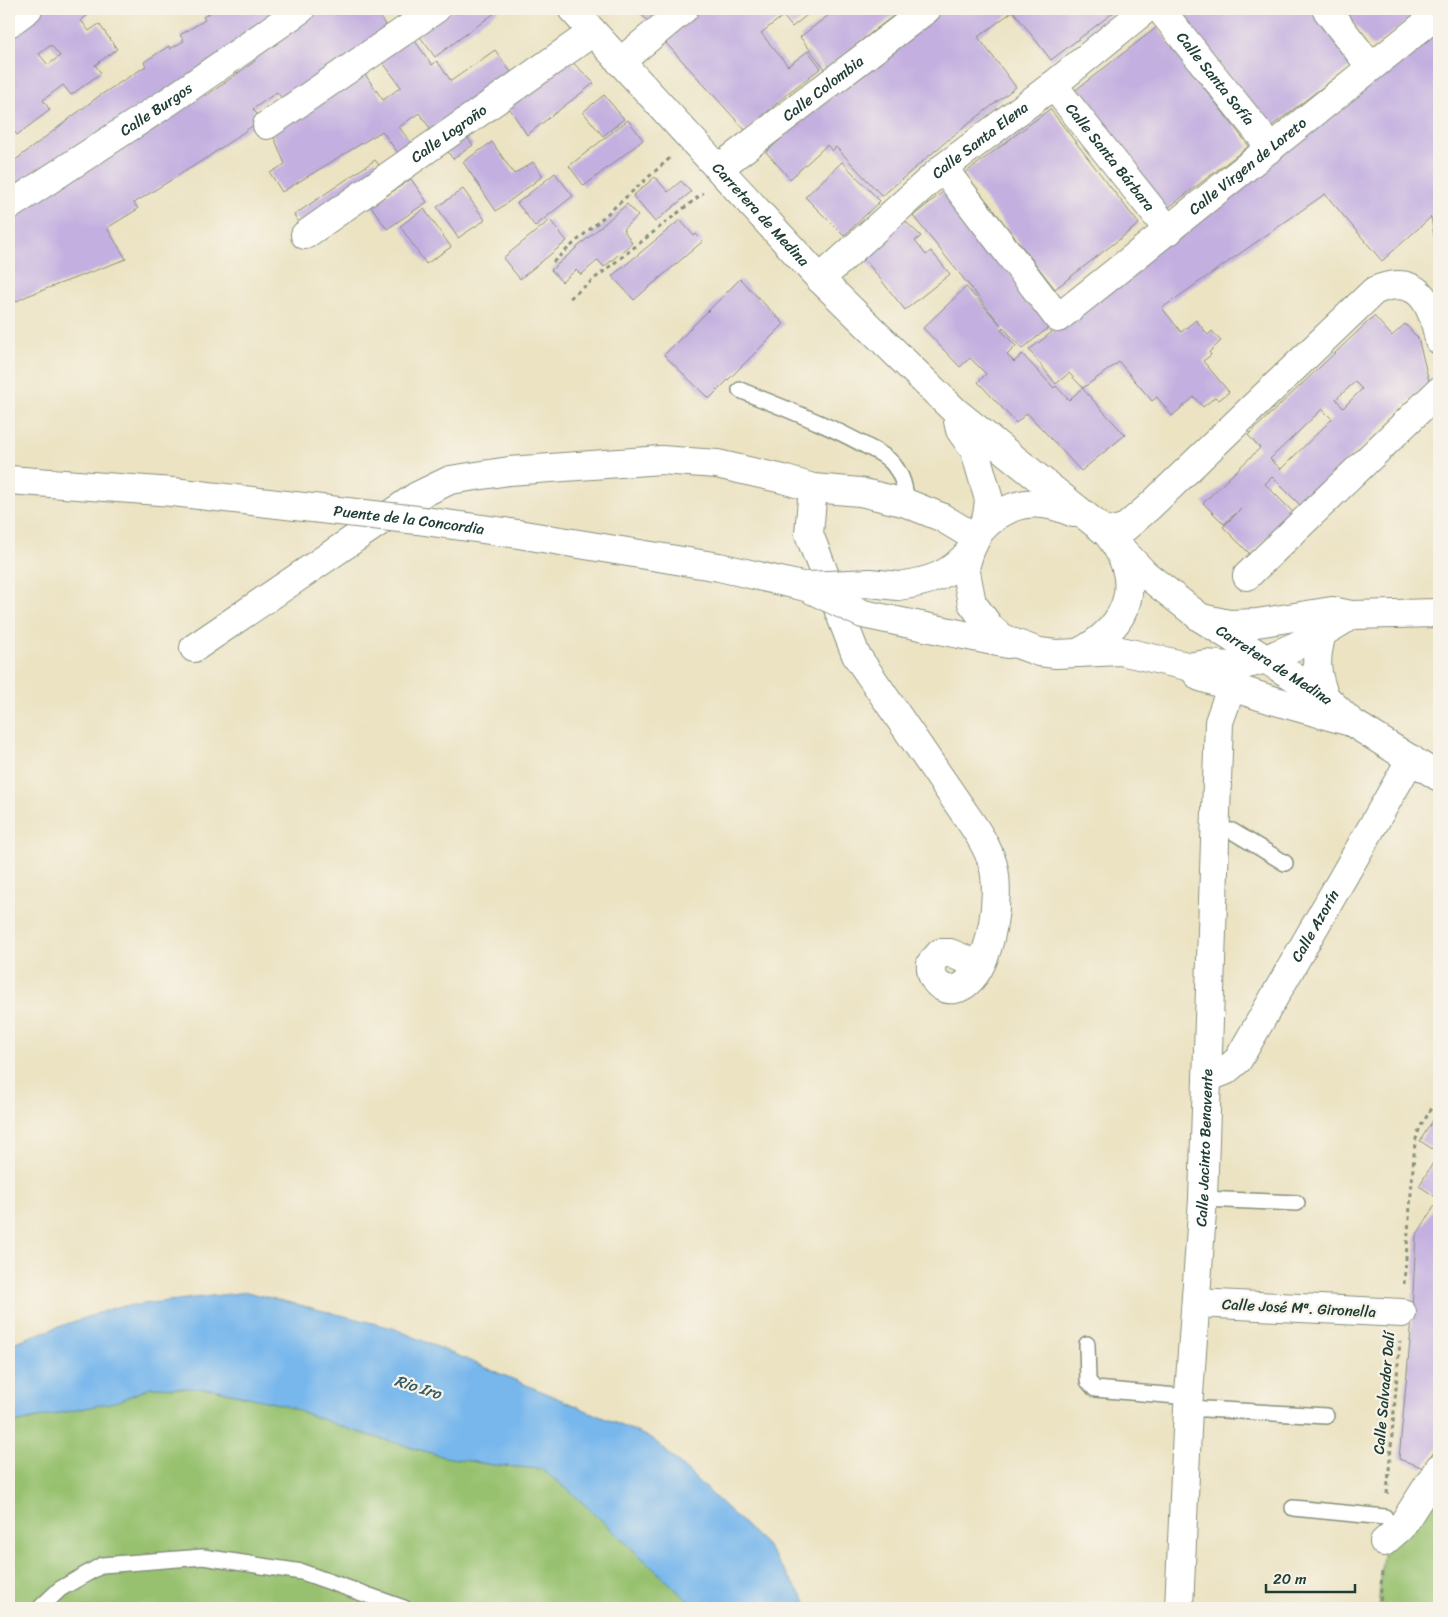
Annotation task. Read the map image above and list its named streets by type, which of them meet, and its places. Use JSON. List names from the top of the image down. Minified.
{"streets":{"street":["Calle Santa Sofía","Calle Colombia","Calle Burgos","Calle Logroño","Calle Santa Elena","Calle Santa Bárbara","Calle Virgen de Loreto","Carretera de Medina","Puente de la Concordia","Calle Azorín","Calle Jacinto Benavente","Calle José Mª. Gironella"],"path":["Calle Salvador Dalí"]},"crossings":[["Calle Santa Sofía","Calle Virgen de Loreto"],["Calle Colombia","Carretera de Medina"],["Calle Logroño","Carretera de Medina"],["Calle Santa Elena","Calle Santa Bárbara"],["Calle Santa Elena","Calle Virgen de Loreto"],["Calle Santa Elena","Carretera de Medina"],["Calle Santa Bárbara","Calle Virgen de Loreto"],["Carretera de Medina","Calle Azorín"],["Calle Azorín","Calle Jacinto Benavente"],["Calle Jacinto Benavente","Calle José Mª. Gironella"],["Calle José Mª. Gironella","Calle Salvador Dalí"]],"water":["Rio Iro"],"scale_bar":"20 m"}
